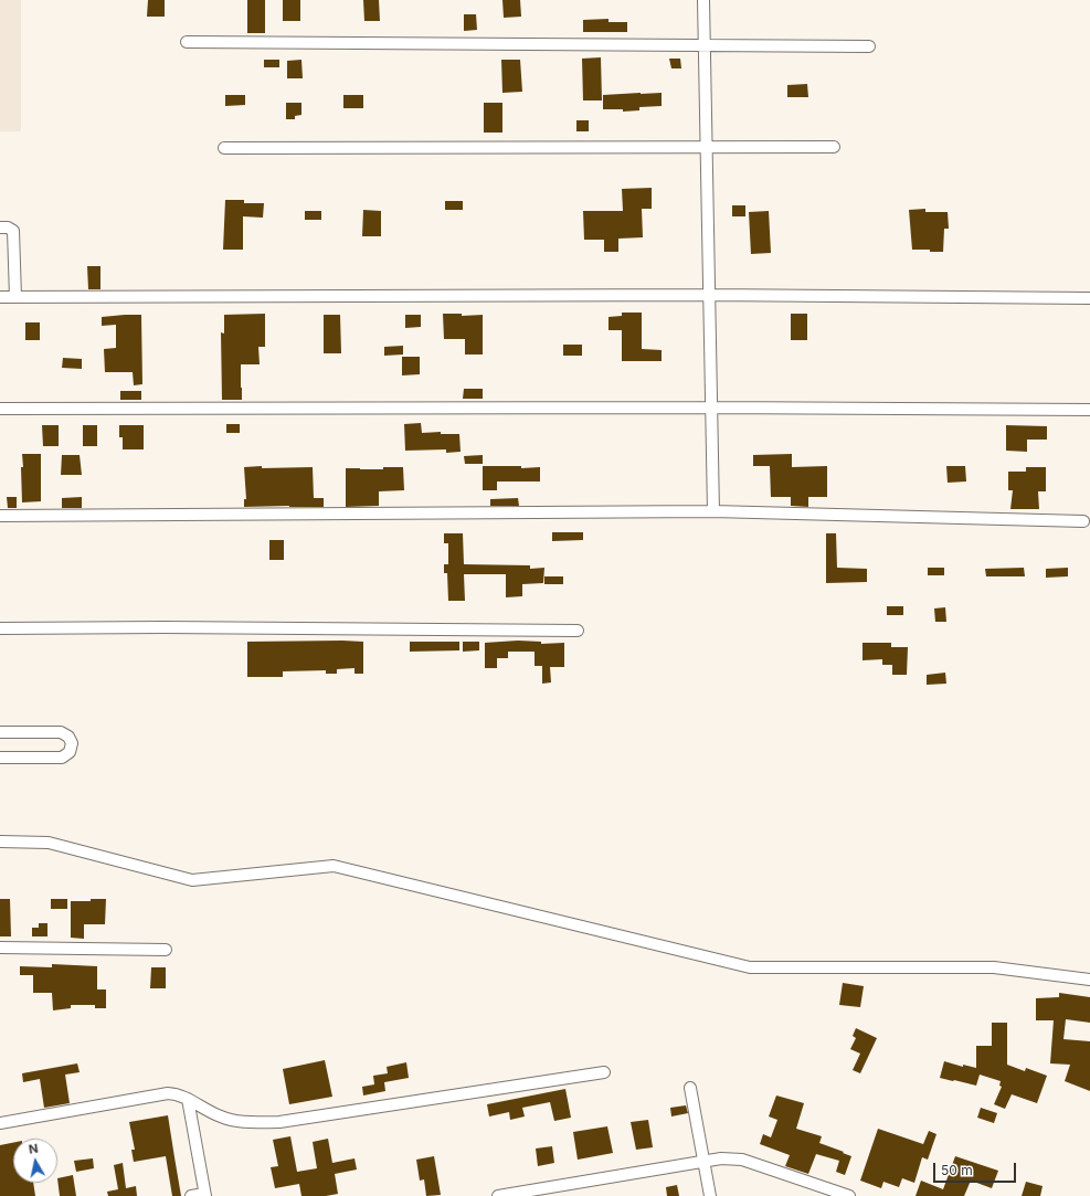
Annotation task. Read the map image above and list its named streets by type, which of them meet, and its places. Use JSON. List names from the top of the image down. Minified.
{"scale_bar":"50 m","north":"top"}
